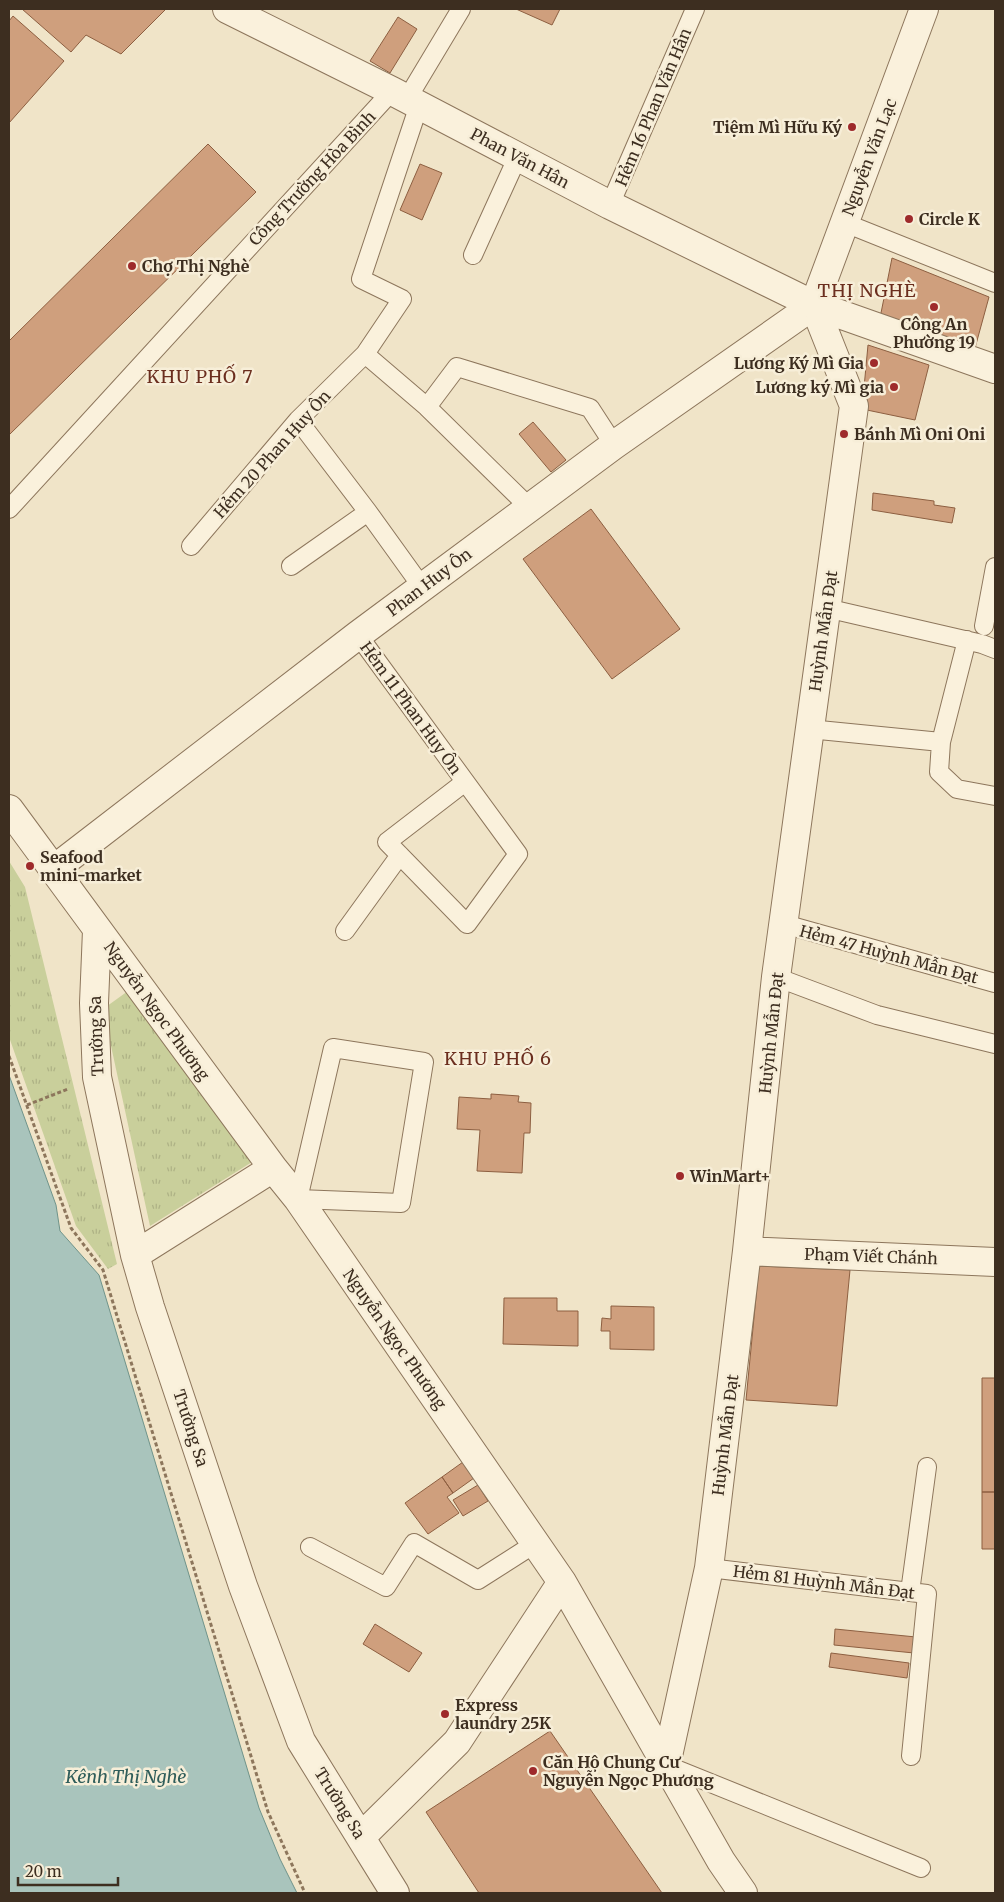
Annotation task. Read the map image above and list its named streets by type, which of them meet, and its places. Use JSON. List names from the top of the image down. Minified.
{"streets":{"street":["Nguyễn Văn Lạc","Phan Văn Hân","Phan Huy Ôn","Huỳnh Mẫn Đạt","Nguyễn Ngọc Phương","Trường Sa","Phạm Viết Chánh"],"lane":["Hẻm 16 Phan Văn Hân","Công Trường Hòa Bình","Hẻm 20 Phan Huy Ôn","Hẻm 11 Phan Huy Ôn","Hẻm 47 Huỳnh Mẫn Đạt","Hẻm 81 Huỳnh Mẫn Đạt"]},"crossings":[["Hẻm 16 Phan Văn Hân","Phan Văn Hân"],["Nguyễn Văn Lạc","Phan Văn Hân"],["Nguyễn Văn Lạc","Phan Huy Ôn"],["Nguyễn Văn Lạc","Huỳnh Mẫn Đạt"],["Phan Văn Hân","Công Trường Hòa Bình"],["Phan Văn Hân","Hẻm 20 Phan Huy Ôn"],["Phan Văn Hân","Phan Huy Ôn"],["Phan Văn Hân","Huỳnh Mẫn Đạt"],["Công Trường Hòa Bình","Hẻm 20 Phan Huy Ôn"],["Phan Huy Ôn","Huỳnh Mẫn Đạt"],["Phan Huy Ôn","Hẻm 11 Phan Huy Ôn"],["Phan Huy Ôn","Nguyễn Ngọc Phương"],["Huỳnh Mẫn Đạt","Hẻm 47 Huỳnh Mẫn Đạt"],["Huỳnh Mẫn Đạt","Nguyễn Ngọc Phương"],["Huỳnh Mẫn Đạt","Phạm Viết Chánh"],["Huỳnh Mẫn Đạt","Hẻm 81 Huỳnh Mẫn Đạt"],["Nguyễn Ngọc Phương","Trường Sa"]],"districts":["THỊ NGHÈ","KHU PHỐ 7","KHU PHỐ 6"],"water":["Kênh Thị Nghè"],"places":["Tiệm Mì Hữu Ký","Circle K","Chợ Thị Nghè","Công An Phường 19","Lương Ký Mì Gia","Lương ký Mì gia","Bánh Mì Oni Oni","Seafood mini-market","WinMart+","Express laundry 25K","Căn Hộ Chung Cư Nguyễn Ngọc Phương"],"scale_bar":"20 m"}
